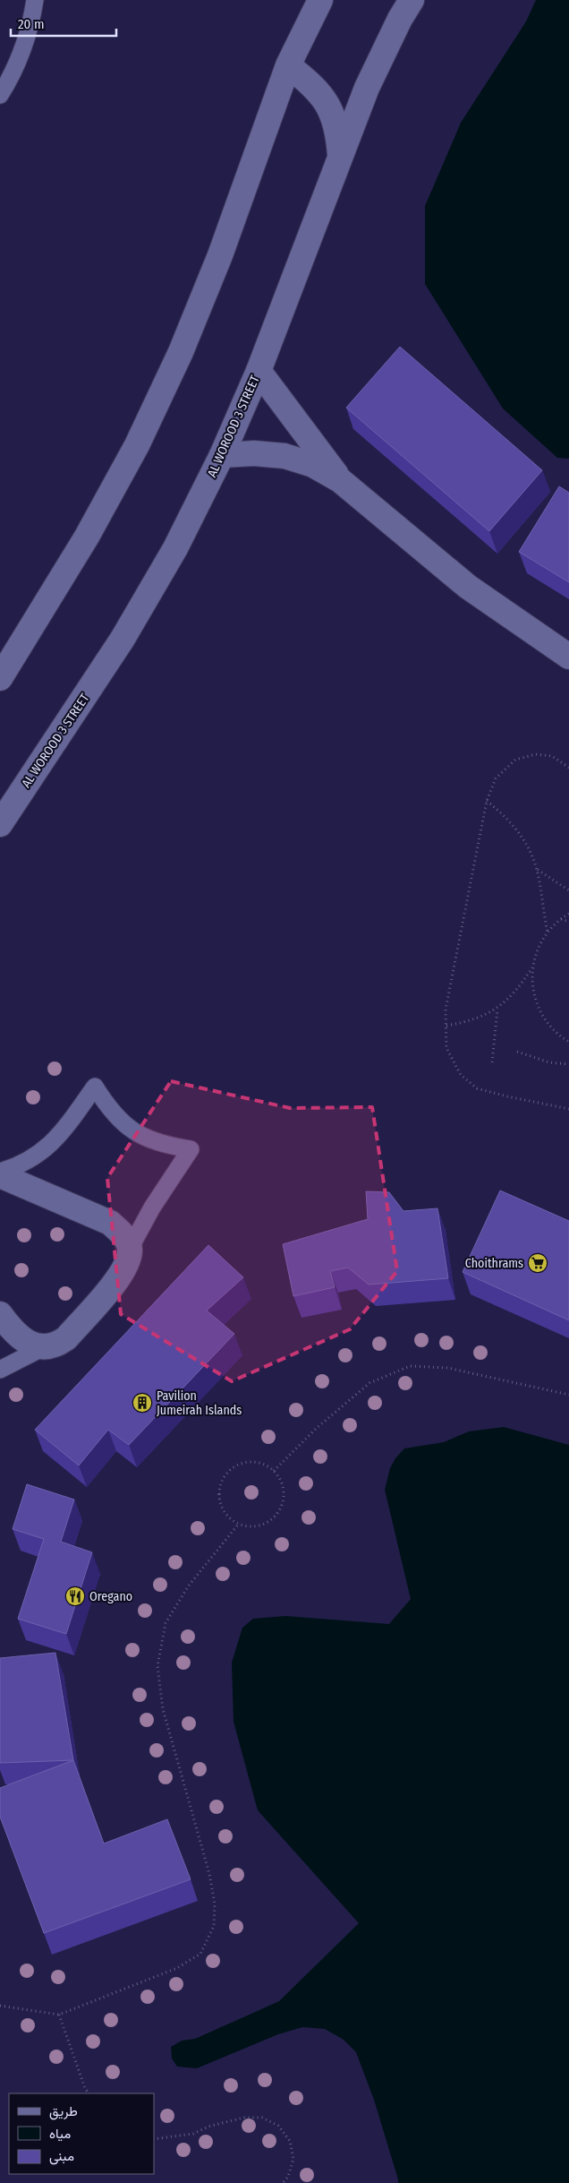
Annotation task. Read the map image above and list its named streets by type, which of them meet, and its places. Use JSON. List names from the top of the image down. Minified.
{"streets":{"street":["AL WOROOD 3 STREET"]},"places":{"supermarket":["Choithrams"],"building":["Pavilion Jumeirah Islands"],"restaurant":["Oregano"]},"legend":["طريق","مياه","مبنى"],"scale_bar":"20 m"}
